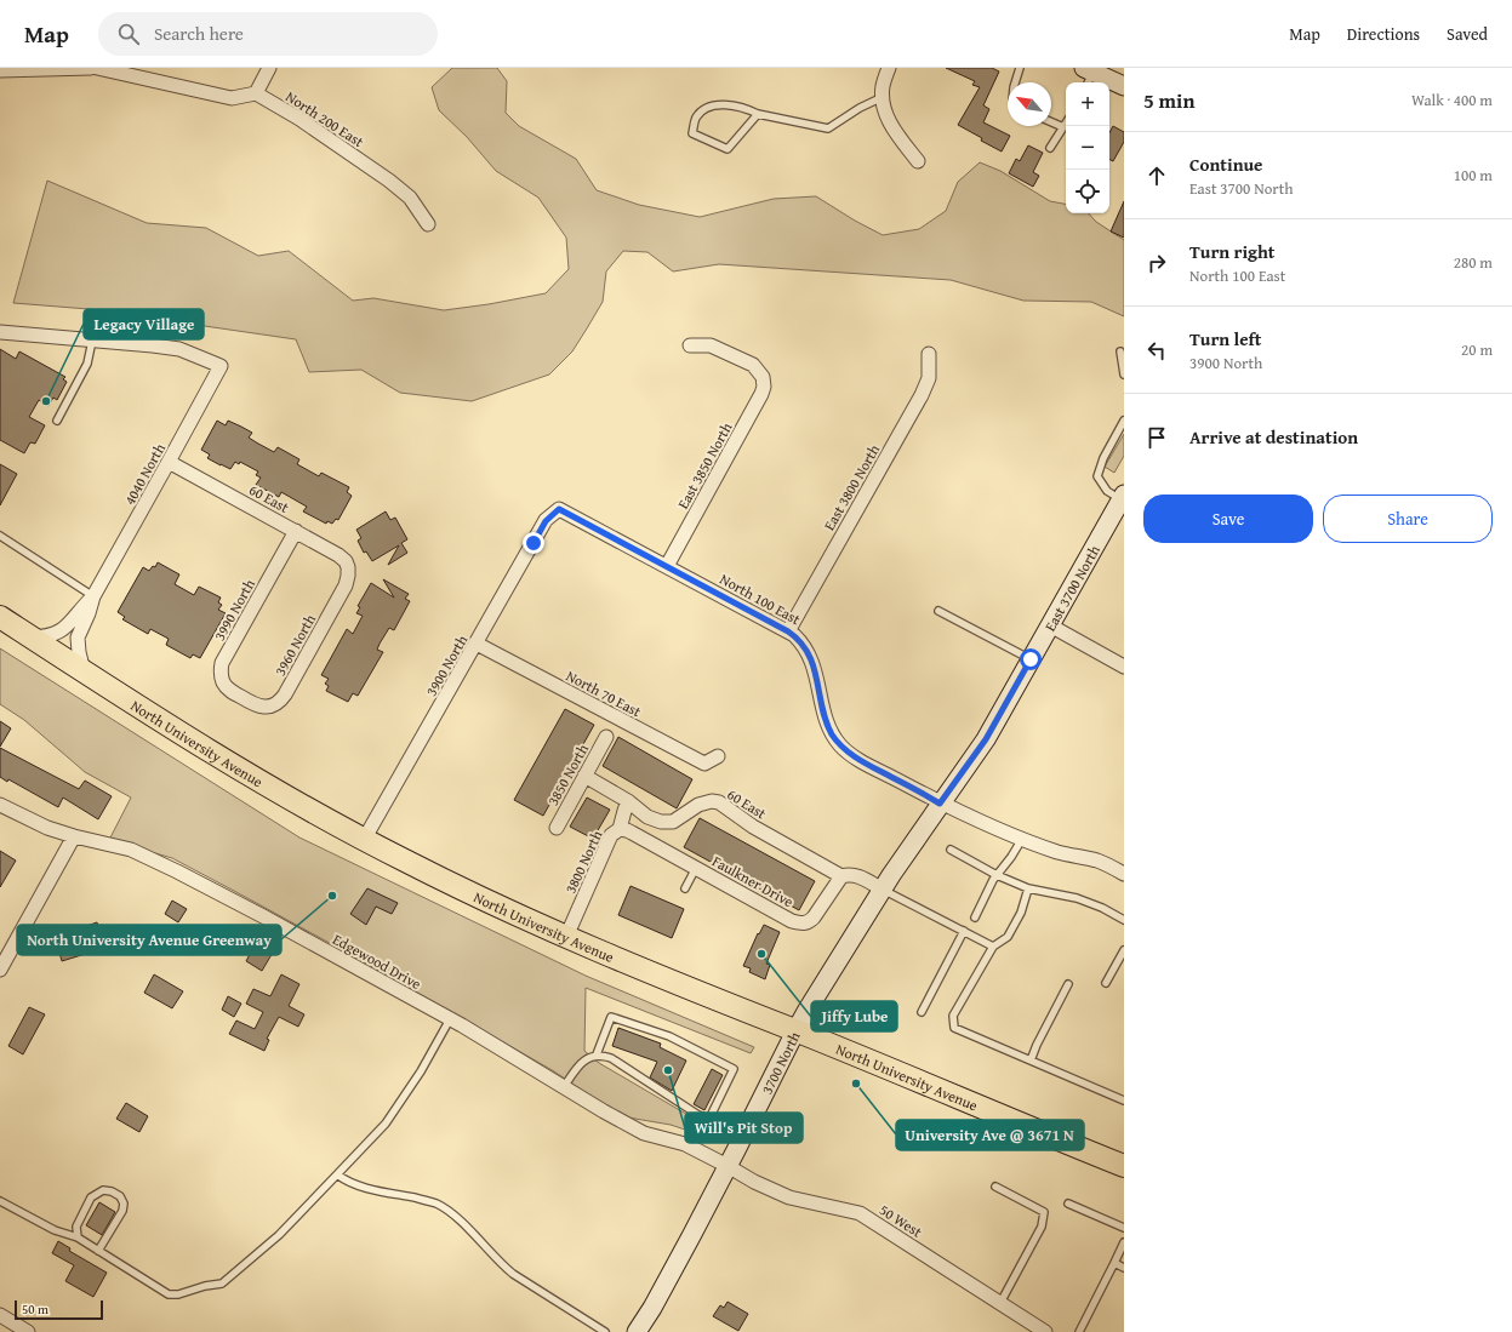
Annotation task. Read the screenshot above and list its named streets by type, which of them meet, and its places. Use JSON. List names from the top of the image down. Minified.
{"streets":{"highway":["North University Avenue"],"main road":["East 3700 North","3700 North"],"street":["North 200 East","East 3850 North","4040 North","East 3800 North","60 East","North 100 East","3990 North","3960 North","3900 North","North 70 East","3850 North","3800 North","Faulkner Drive","Edgewood Drive","50 West"]},"crossings":[["East 3850 North","North 100 East"],["4040 North","60 East"],["4040 North","North University Avenue"],["East 3800 North","North 100 East"],["60 East","3990 North"],["60 East","3960 North"],["60 East","3850 North"],["60 East","3800 North"],["60 East","Faulkner Drive"],["East 3700 North","North 100 East"],["East 3700 North","3700 North"],["North 100 East","3900 North"],["North 100 East","3700 North"],["3990 North","3960 North"],["3900 North","North 70 East"],["3900 North","North University Avenue"],["North University Avenue","3800 North"],["North University Avenue","3700 North"],["3800 North","Faulkner Drive"],["Edgewood Drive","3700 North"],["Edgewood Drive","50 West"],["3700 North","50 West"]],"places":["Legacy Village","North University Avenue Greenway","Jiffy Lube","Will's Pit Stop","University Ave @ 3671 N"],"scale_bar":"50 m","north":"top left","page":{"header":"Map","search":"Search here","nav":["Map","Directions","Saved"],"heading":["5 min","Walk · 400 m"],"map_buttons":["+","−"],"list":[["Continue","East 3700 North","100 m"],["Turn right","North 100 East","280 m"],["Turn left","3900 North","20 m"],"Arrive at destination"],"buttons":["Save","Share"],"scale":"50 m"}}
